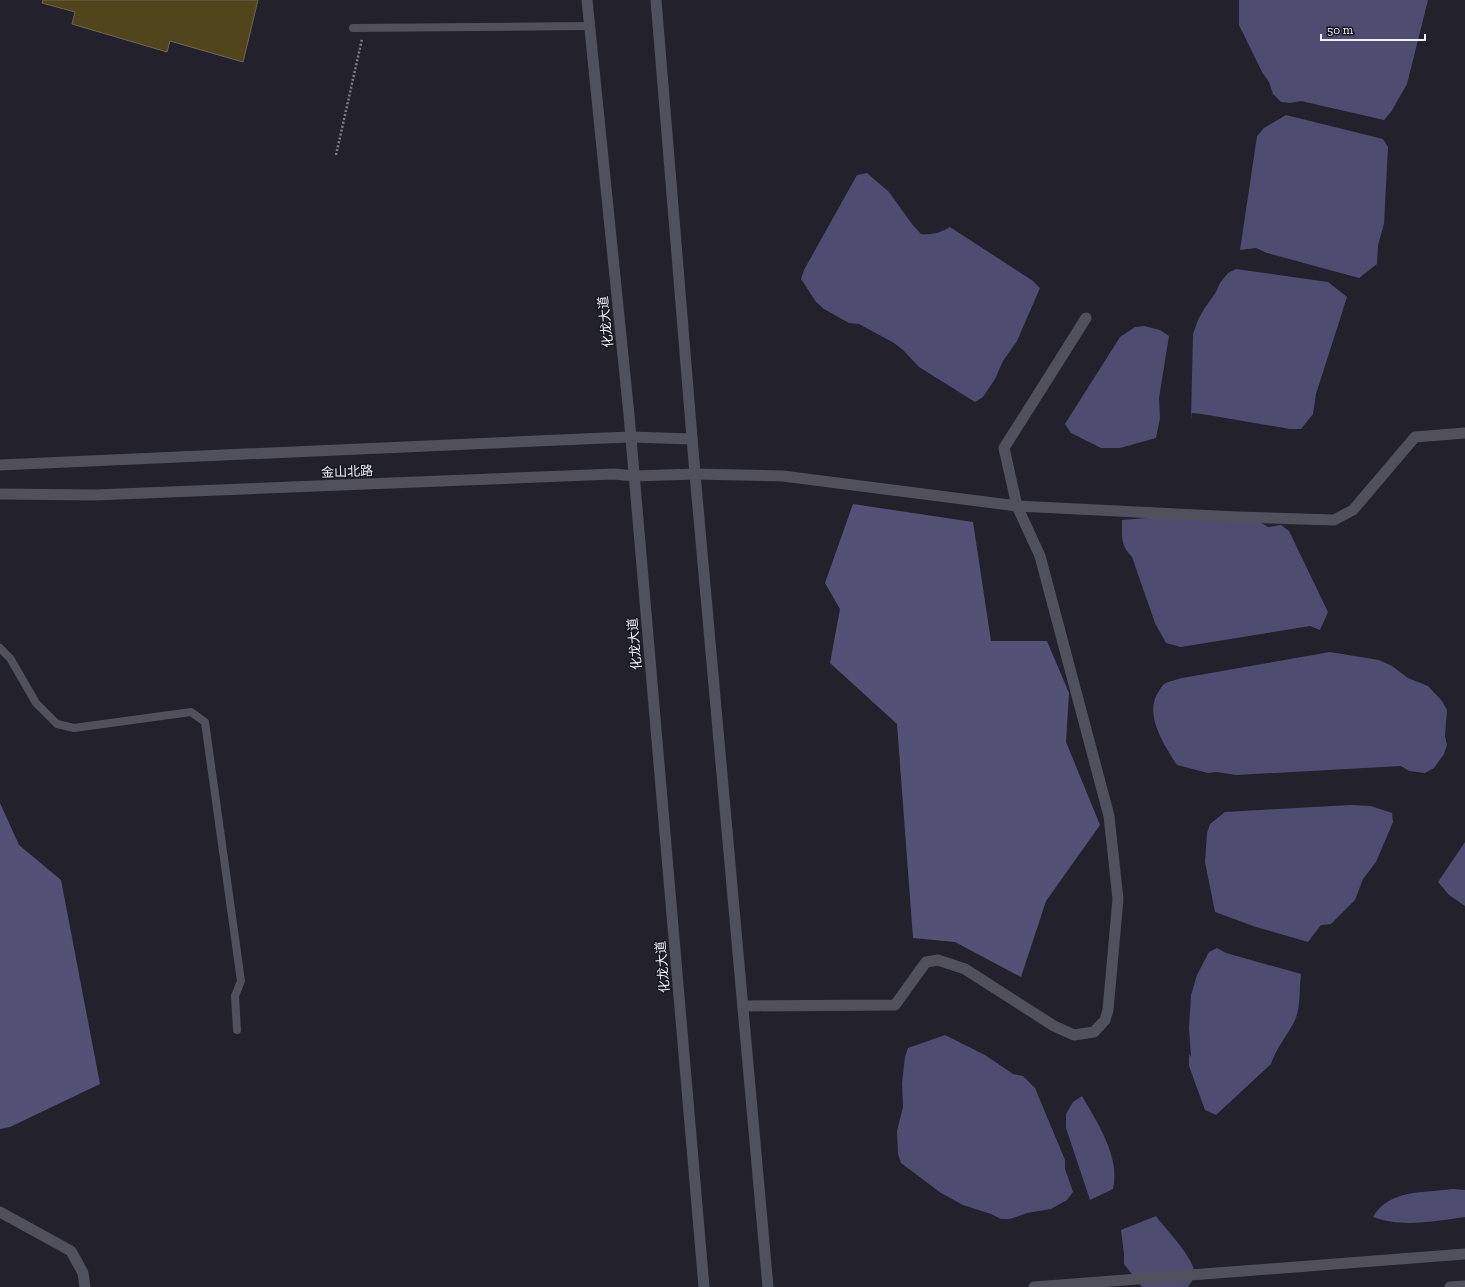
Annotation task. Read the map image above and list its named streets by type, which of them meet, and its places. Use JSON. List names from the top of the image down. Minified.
{"streets":{"street":["化龙大道","金山北路"]},"crossings":[["化龙大道","金山北路"]],"scale_bar":"50 m"}
